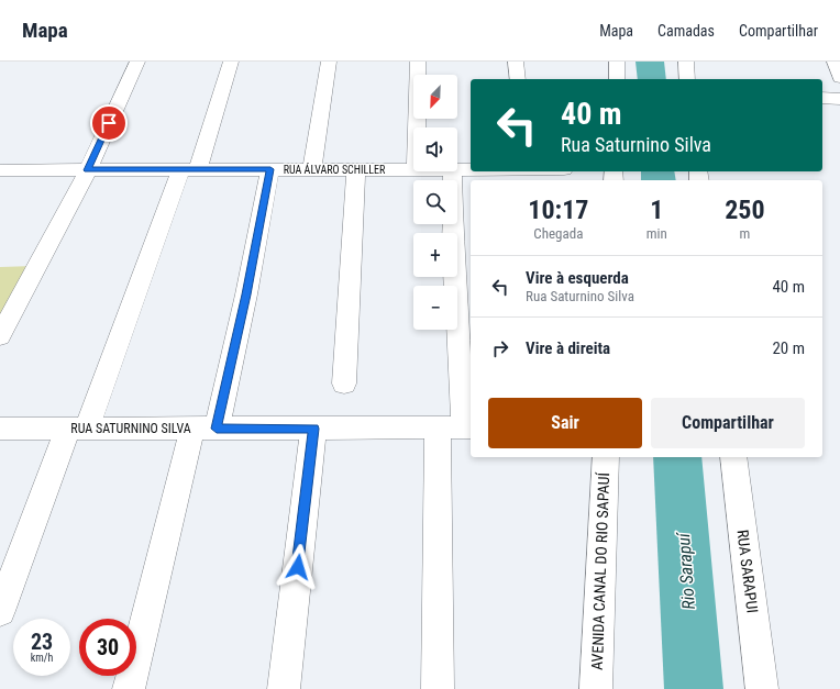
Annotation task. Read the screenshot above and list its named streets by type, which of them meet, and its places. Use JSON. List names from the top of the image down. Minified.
{"streets":{"street":["RUA ÁLVARO SCHILLER","RUA SATURNINO SILVA","AVENIDA CANAL DO RIO SAPAUÍ","RUA SARAPUI"]},"water":["Rio Sarapuí"],"north":"bottom left","page":{"header":"Mapa","nav":["Mapa","Camadas","Compartilhar"],"map_buttons":["+","−"],"turn":["40 m","Rua Saturnino Silva"],"eta":["10:17","Chegada","1","min","250","m"],"list":[{"name":"Vire à esquerda","note":"Rua Saturnino Silva","value":"40 m"},{"name":"Vire à direita","value":"20 m"}],"buttons":["Sair","Compartilhar"],"speed":"23 km/h","limit":"30"}}
